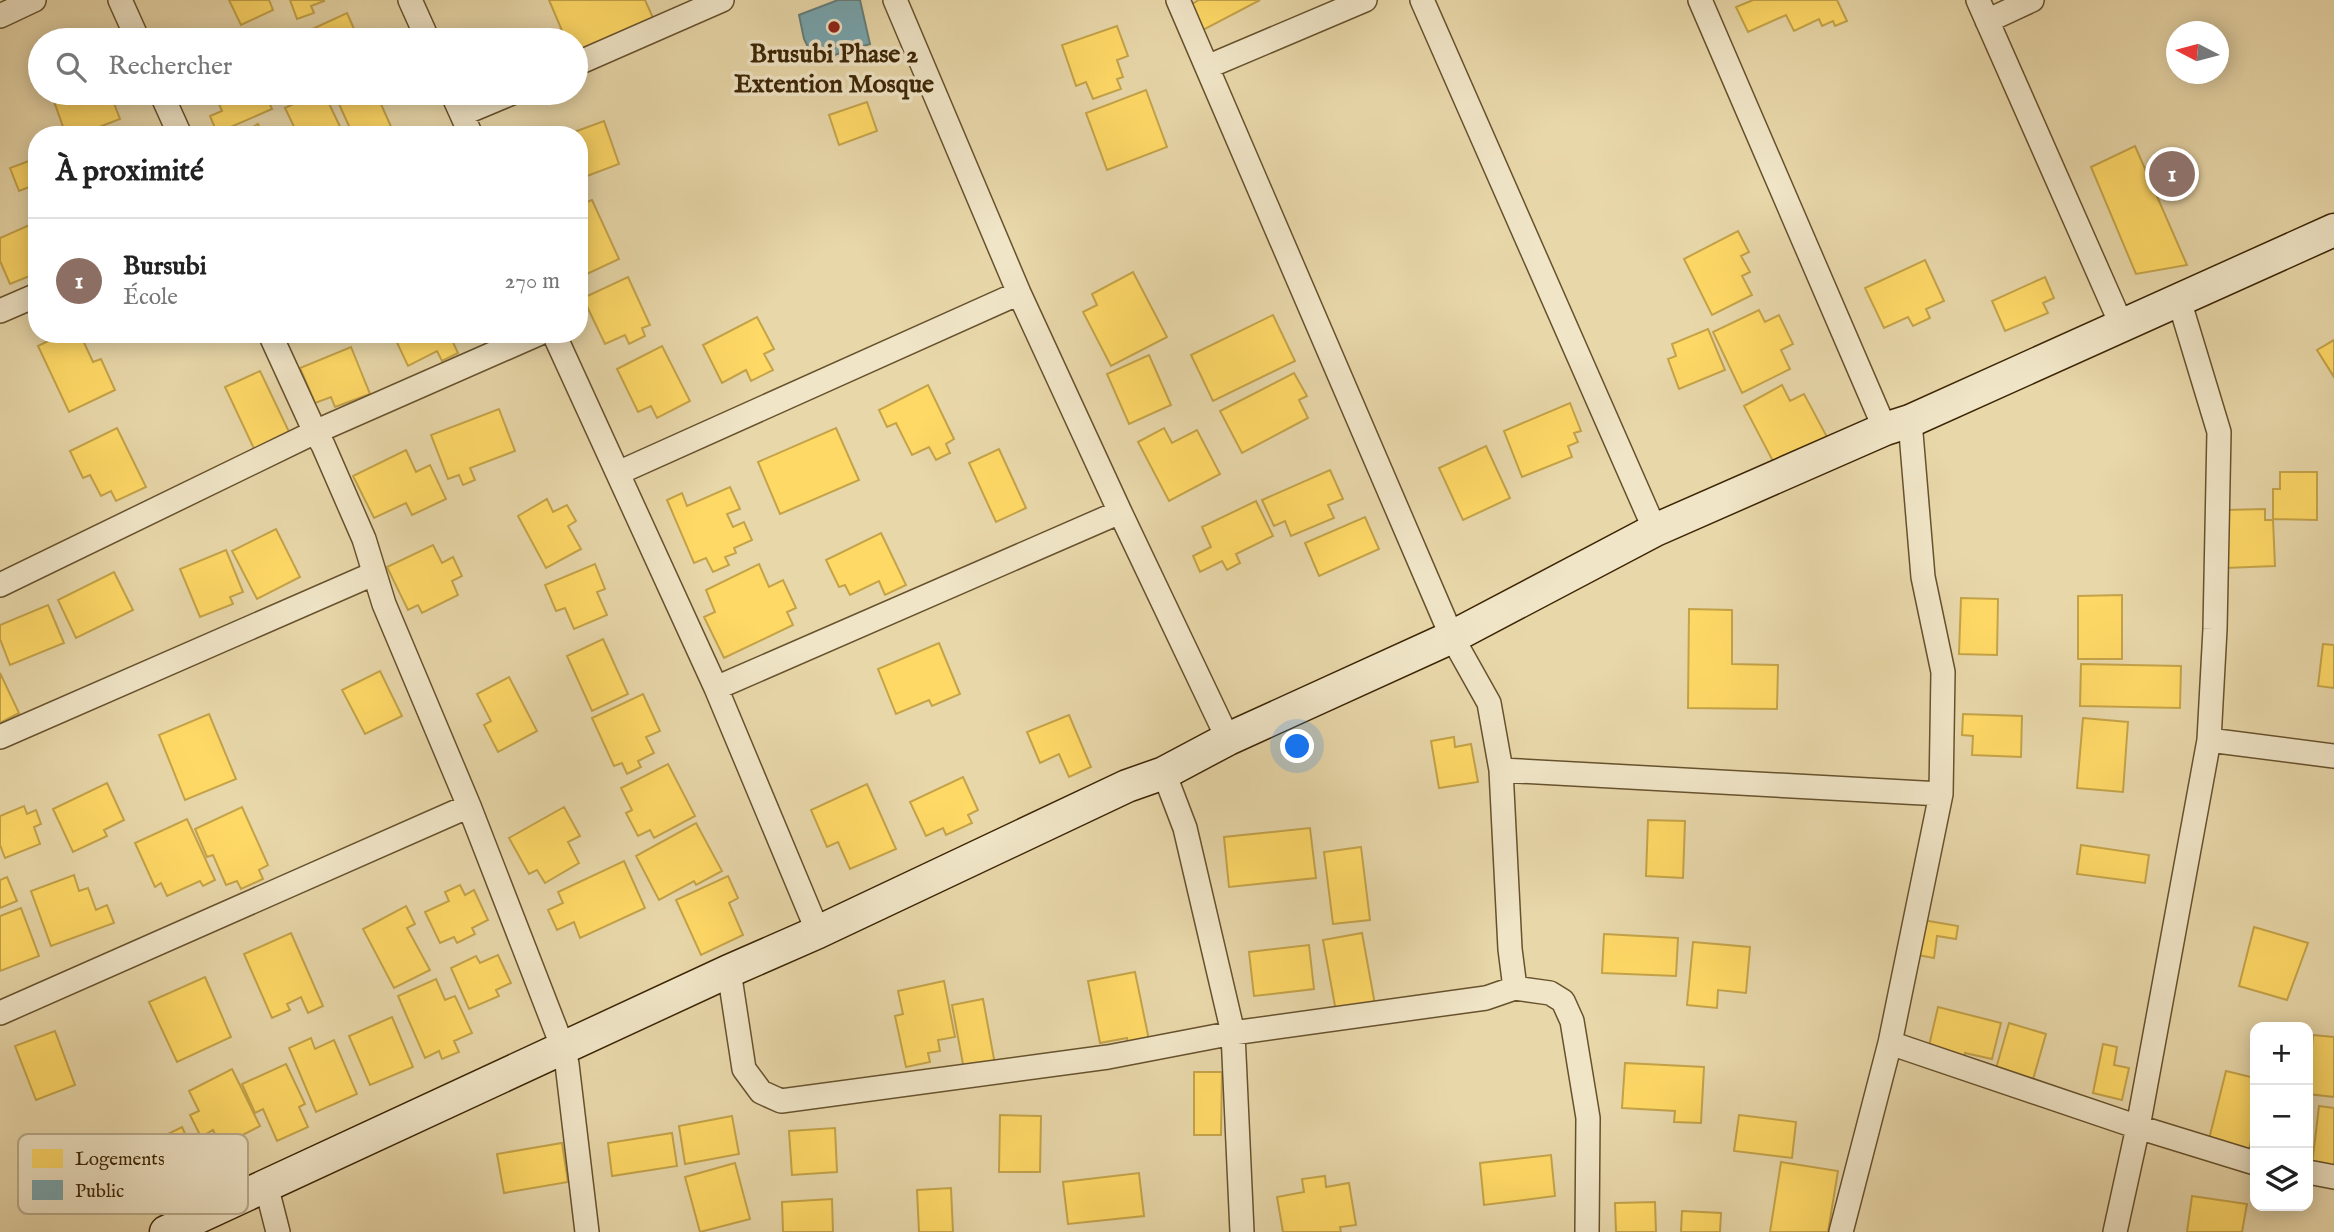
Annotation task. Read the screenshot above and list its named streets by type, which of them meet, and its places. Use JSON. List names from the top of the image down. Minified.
{"places":["Brusubi Phase 2 Extention Mosque"],"legend":["Logements","Public"],"north":"left","page":{"search":"Rechercher","heading":"À proximité","pins":"1","list":[{"mark":"1","name":"Bursubi","note":"École","value":"270 m"}],"map_buttons":["+","−"]}}
